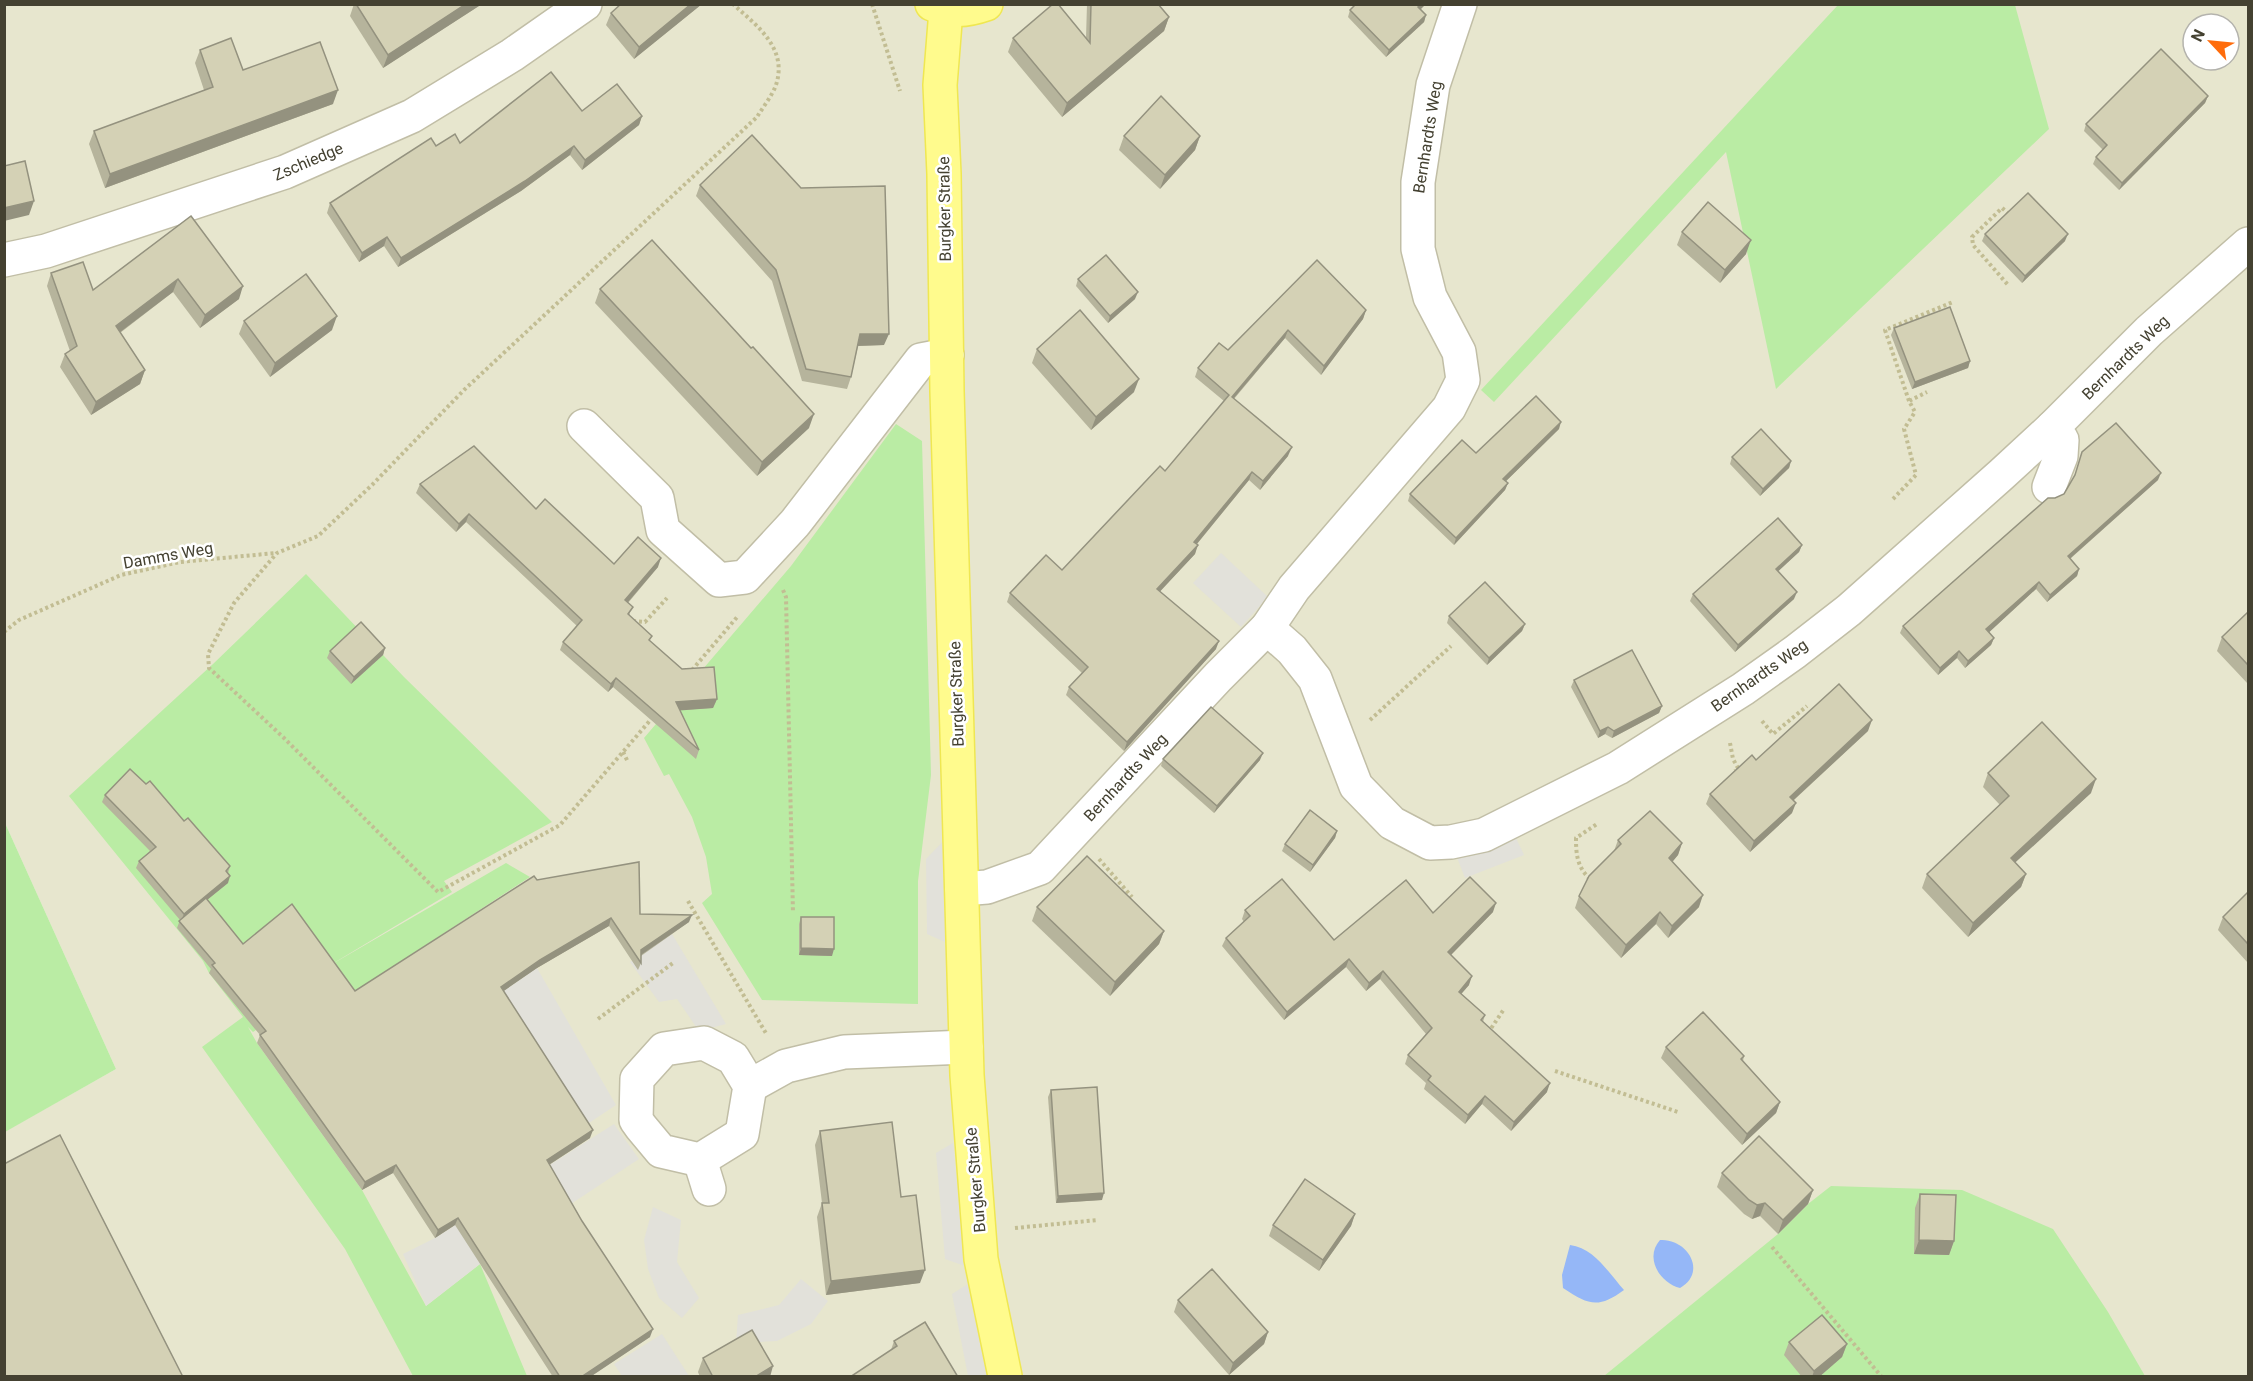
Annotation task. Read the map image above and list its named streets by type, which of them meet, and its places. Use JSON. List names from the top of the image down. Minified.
{"streets":{"main road":["Burgker Straße"],"street":["Bernhardts Weg","Zschiedge"],"path":["Damms Weg"]},"crossings":[["Bernhardts Weg","Burgker Straße"]],"north":"top left"}
